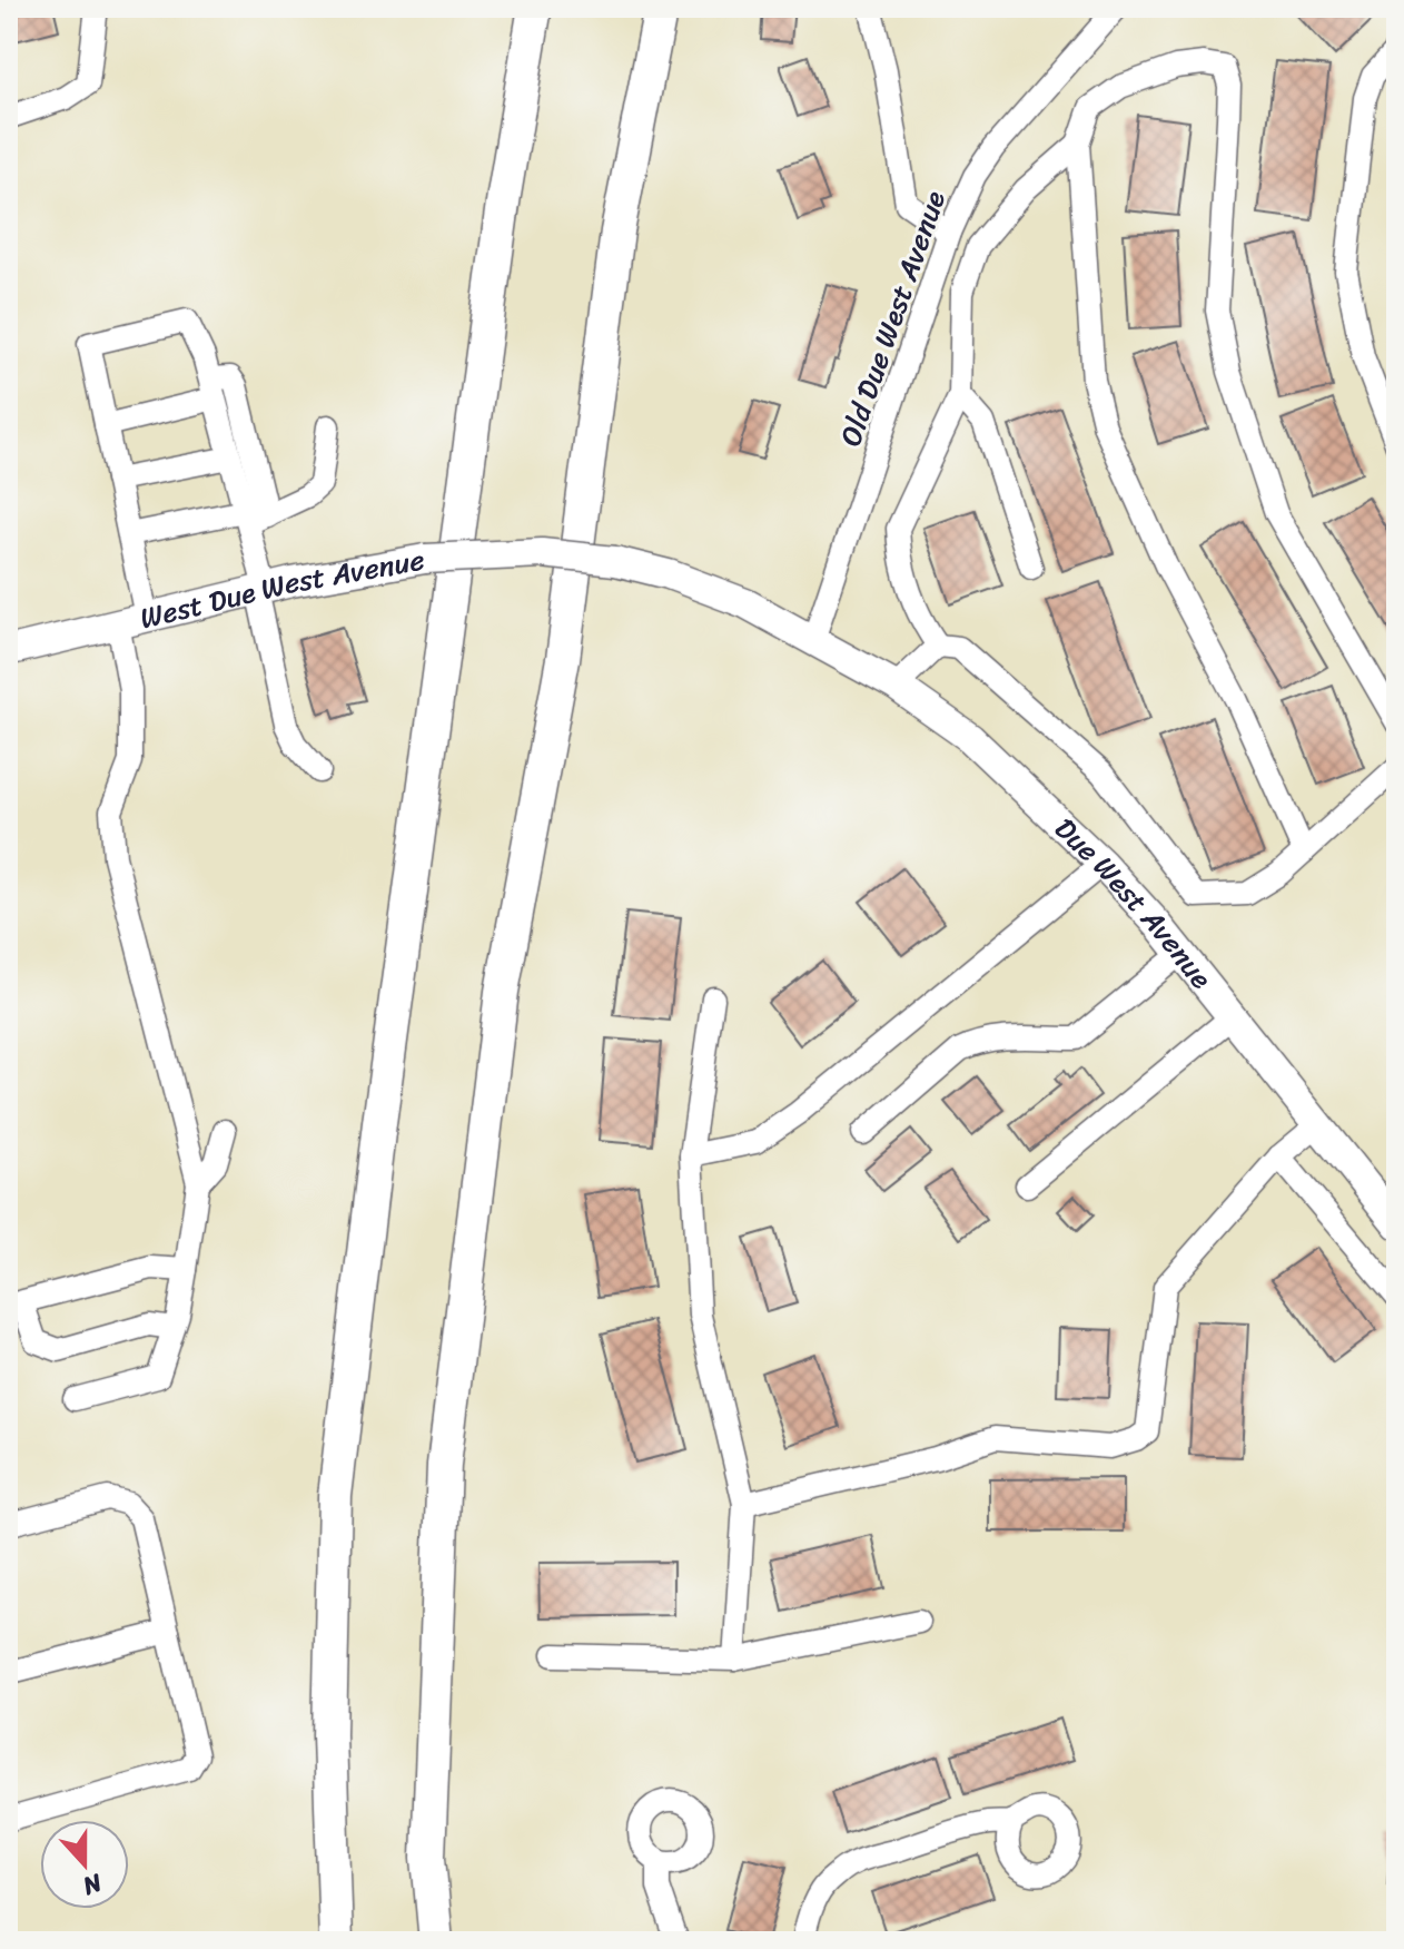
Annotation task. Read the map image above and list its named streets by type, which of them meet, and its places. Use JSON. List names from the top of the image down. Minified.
{"streets":{"main road":["West Due West Avenue","Due West Avenue"],"street":["Old Due West Avenue"]},"crossings":[["Old Due West Avenue","West Due West Avenue"],["Old Due West Avenue","Due West Avenue"],["West Due West Avenue","Due West Avenue"]],"north":"bottom"}
